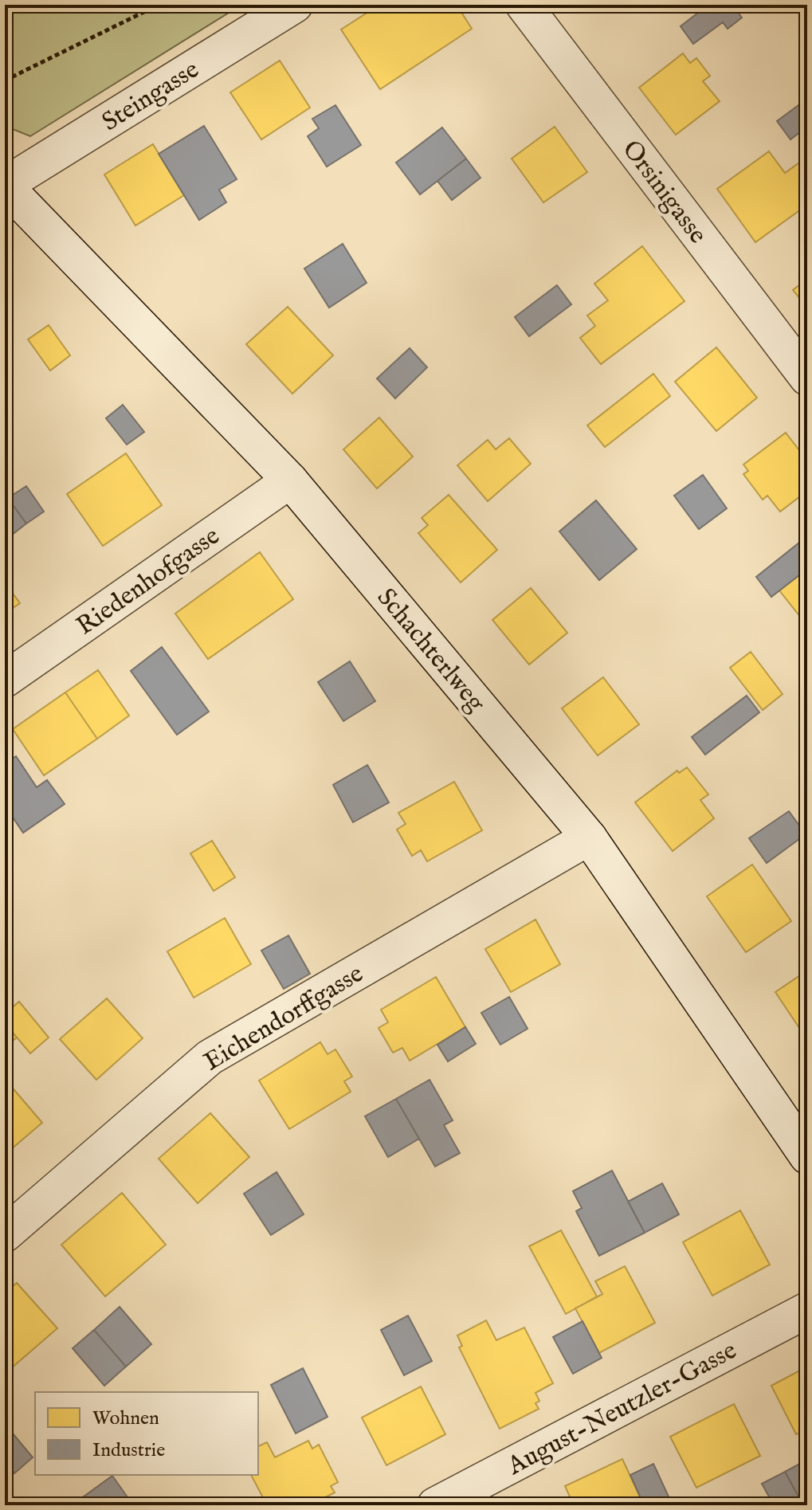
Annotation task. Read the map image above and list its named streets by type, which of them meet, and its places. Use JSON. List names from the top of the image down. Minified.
{"streets":{"street":["Steingasse","Orsinigasse","Riedenhofgasse","Schachterlweg","Eichendorffgasse","August-Neutzler-Gasse"]},"crossings":[["Steingasse","Schachterlweg"],["Riedenhofgasse","Schachterlweg"],["Schachterlweg","Eichendorffgasse"]],"legend":["Wohnen","Industrie"]}
